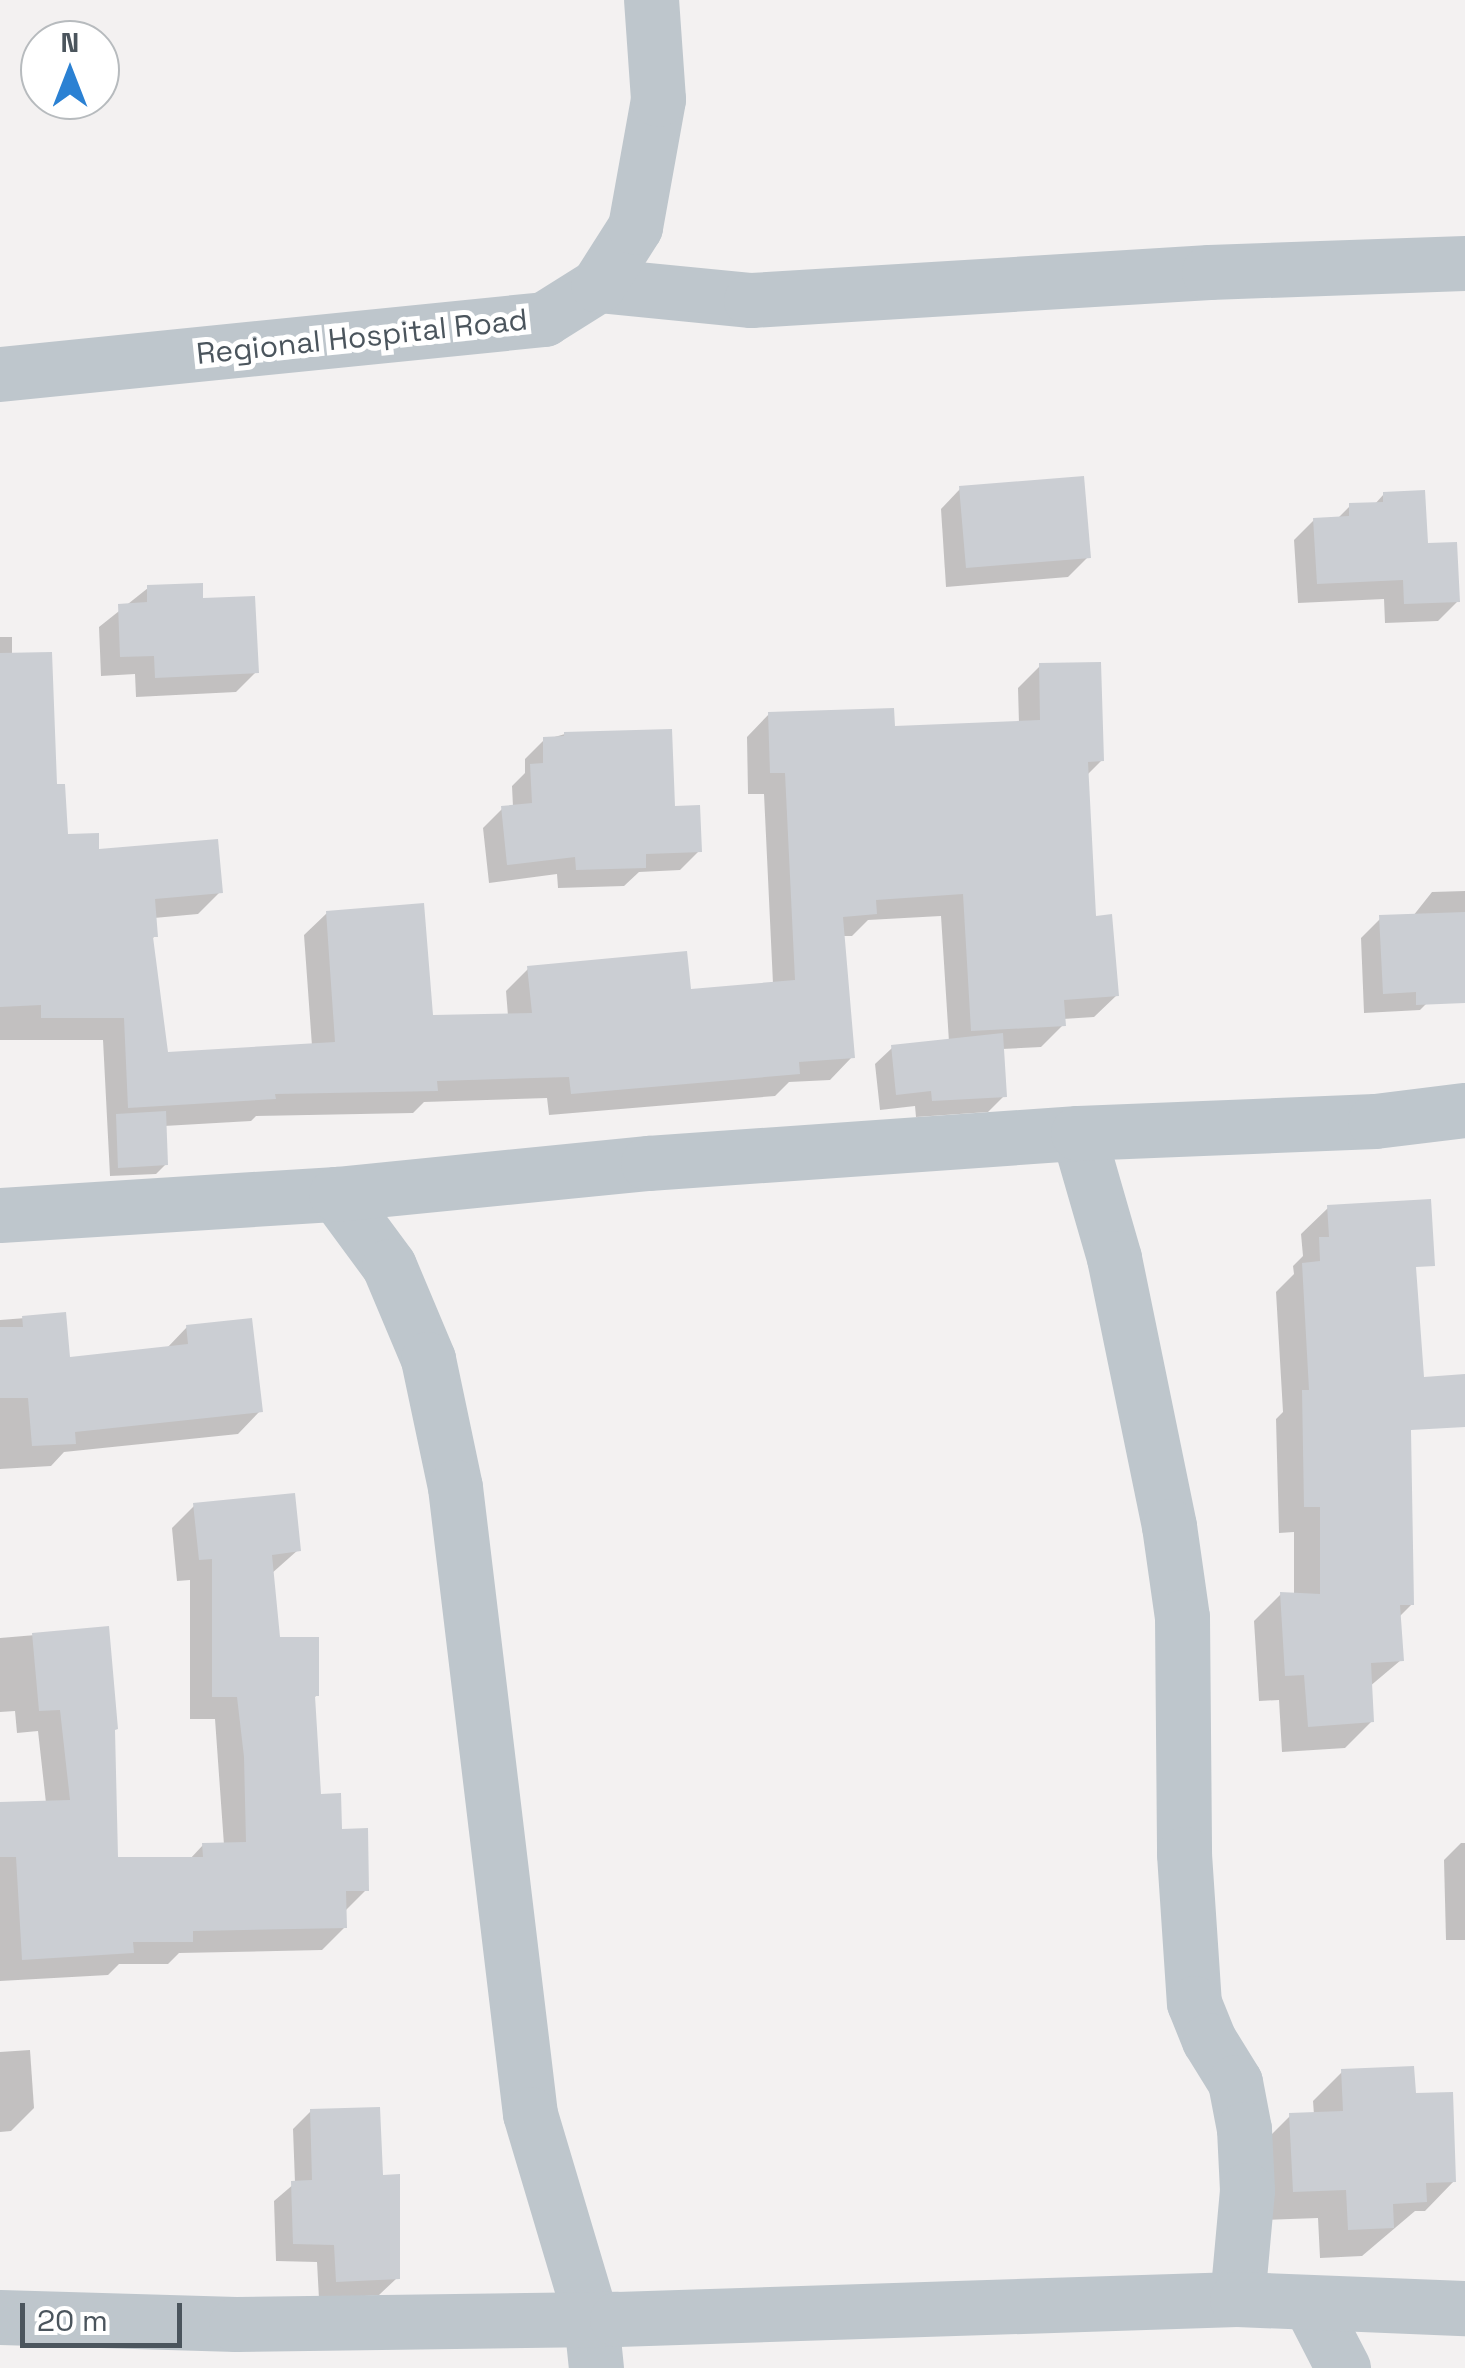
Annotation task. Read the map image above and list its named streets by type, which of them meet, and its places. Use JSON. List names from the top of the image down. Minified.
{"streets":{"street":["Regional Hospital Road"]},"scale_bar":"20 m","north":"top"}
